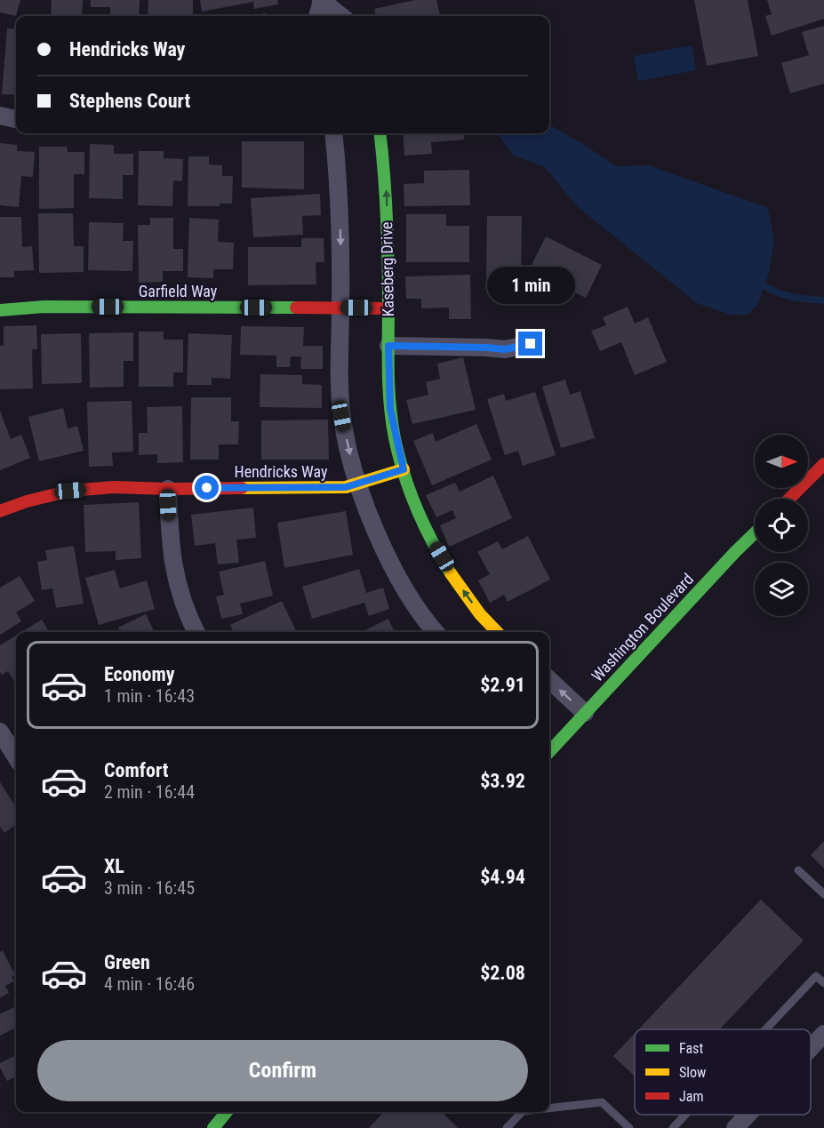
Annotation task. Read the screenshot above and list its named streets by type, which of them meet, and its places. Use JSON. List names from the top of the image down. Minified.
{"streets":{"street":["Kaseberg Drive","Garfield Way","Hendricks Way","Washington Boulevard"]},"crossings":[["Kaseberg Drive","Garfield Way"],["Kaseberg Drive","Hendricks Way"]],"legend":["Fast","Slow","Jam"],"north":"right","page":{"banner":["Hendricks Way","Stephens Court"],"bubble":"1 min","list":[{"name":"Economy","note":"1 min · 16:43","value":"$2.91"},{"name":"Comfort","note":"2 min · 16:44","value":"$3.92"},{"name":"XL","note":"3 min · 16:45","value":"$4.94"},{"name":"Green","note":"4 min · 16:46","value":"$2.08"}],"buttons":"Confirm"}}
